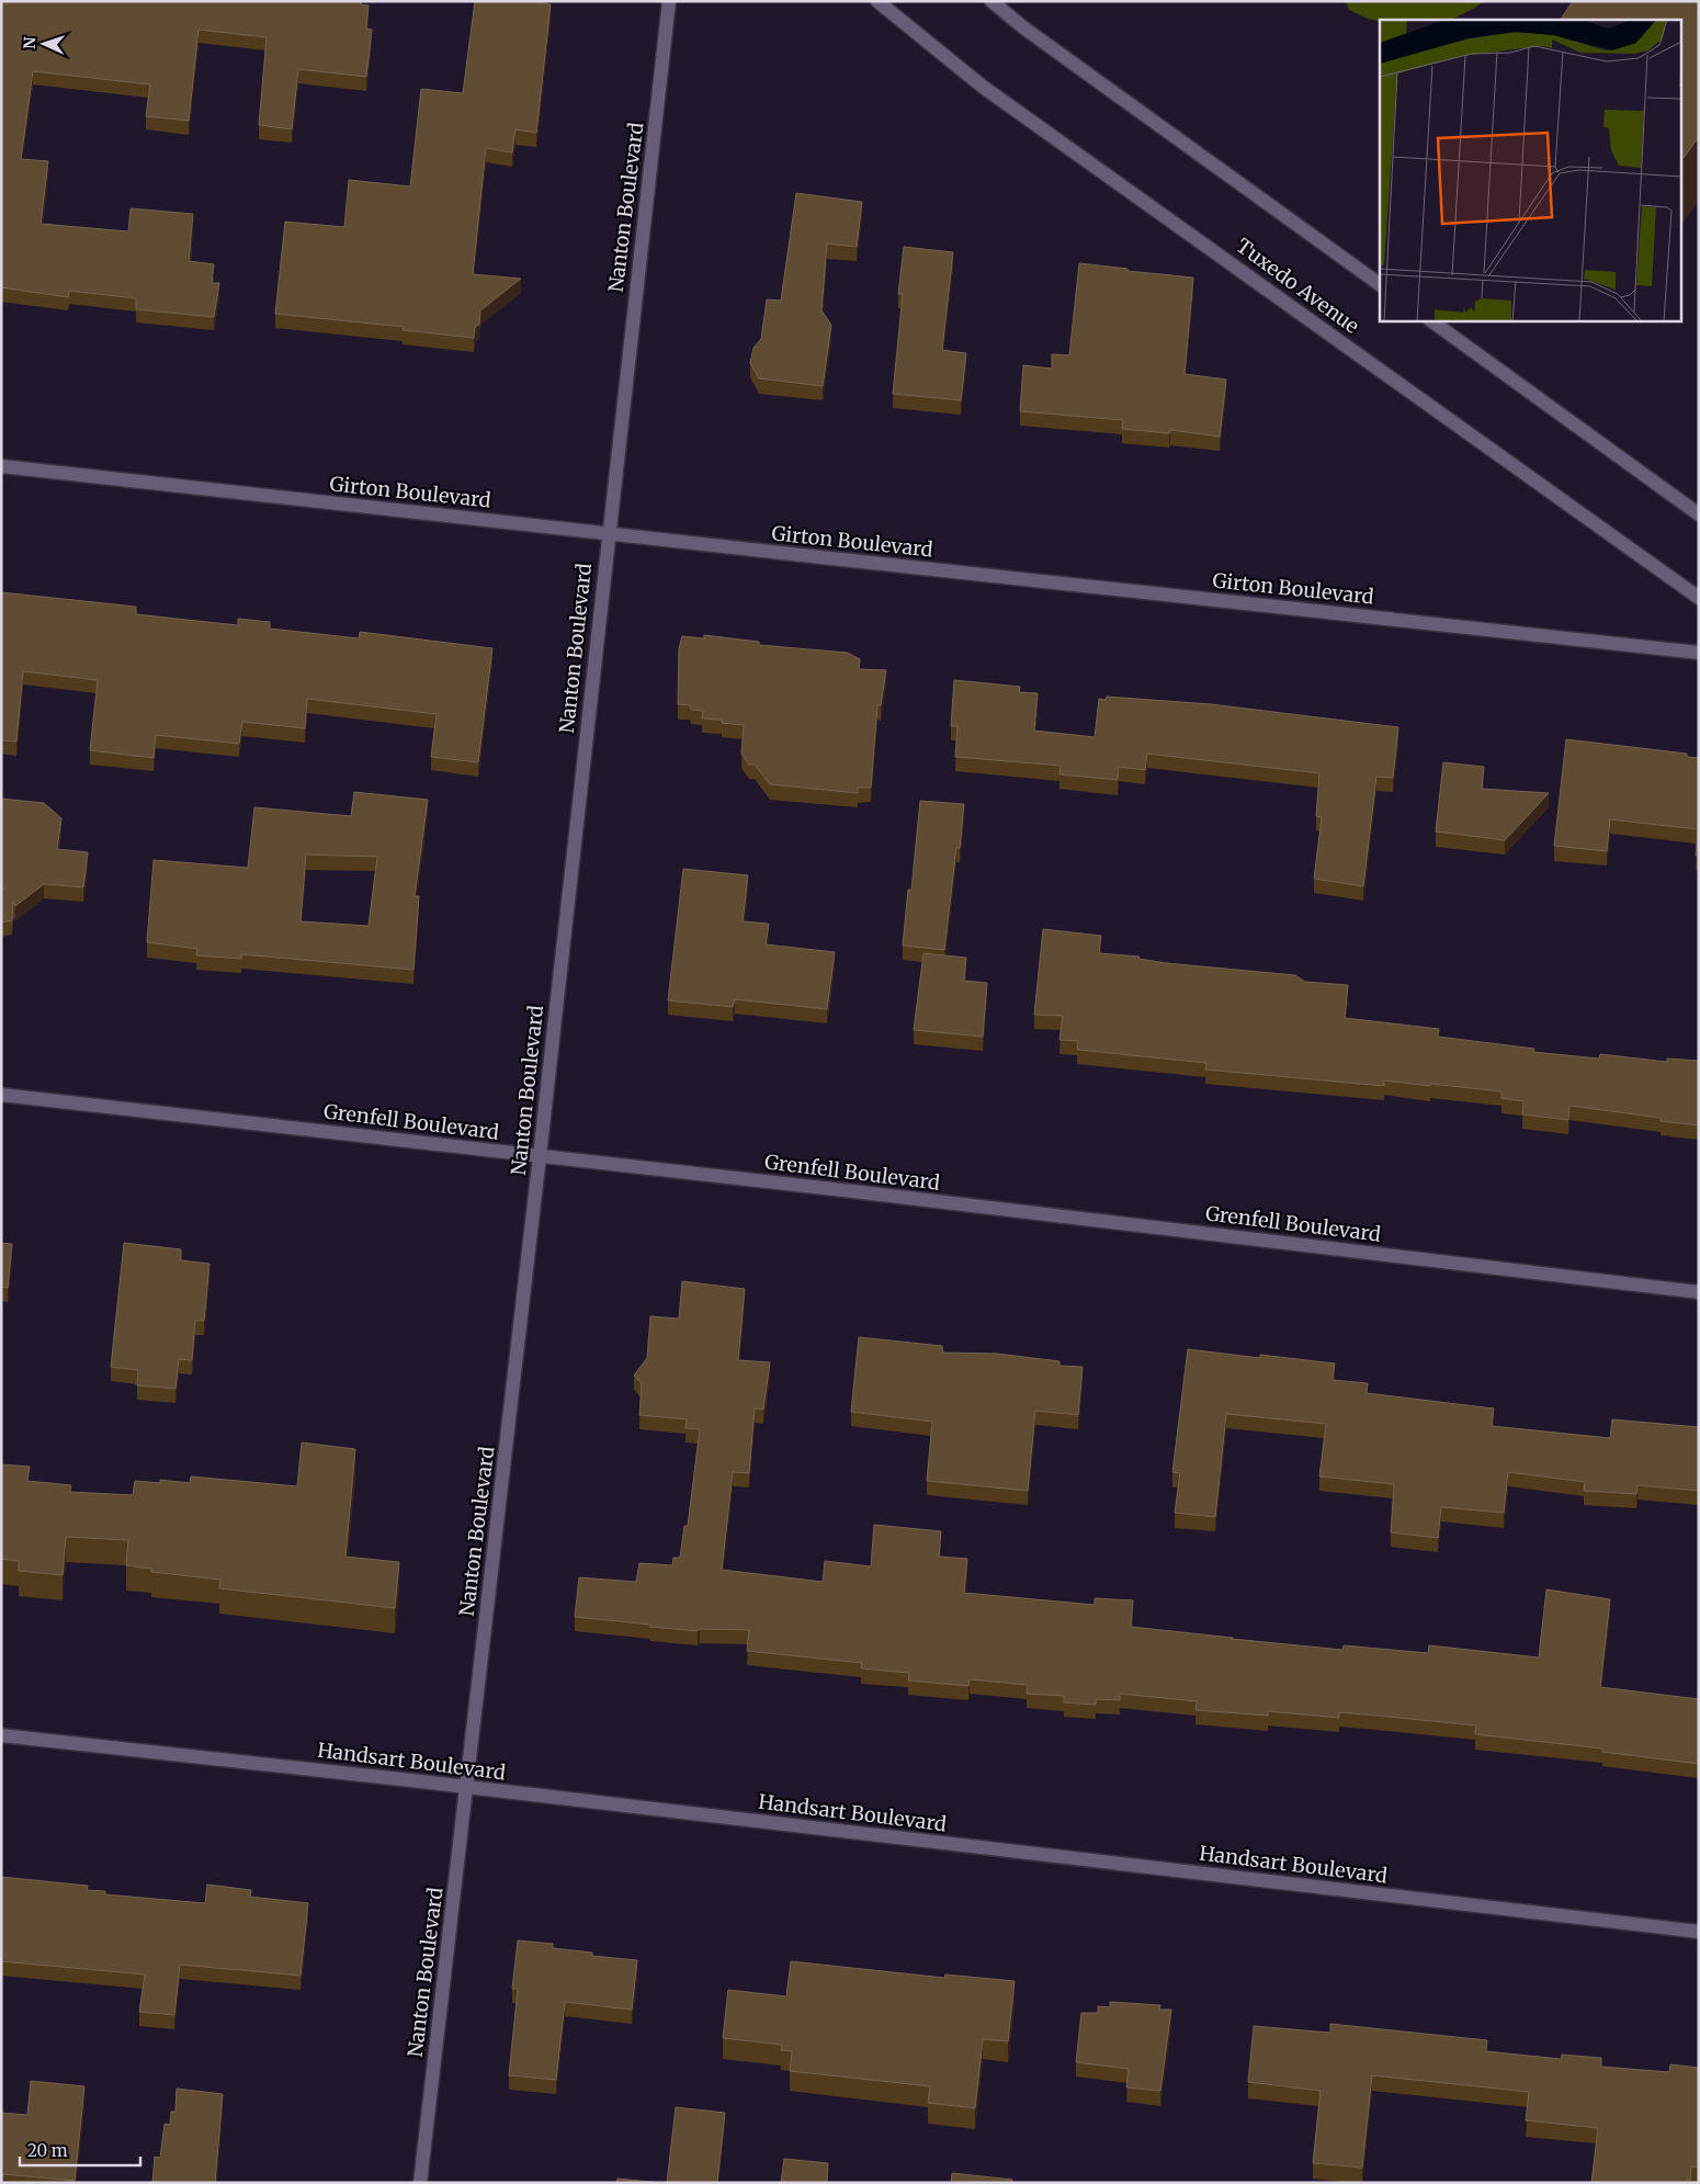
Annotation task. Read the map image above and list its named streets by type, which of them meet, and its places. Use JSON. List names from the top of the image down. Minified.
{"streets":{"street":["Nanton Boulevard","Tuxedo Avenue","Girton Boulevard","Grenfell Boulevard","Handsart Boulevard"]},"crossings":[["Nanton Boulevard","Girton Boulevard"],["Nanton Boulevard","Grenfell Boulevard"],["Nanton Boulevard","Handsart Boulevard"]],"scale_bar":"20 m","north":"left"}
